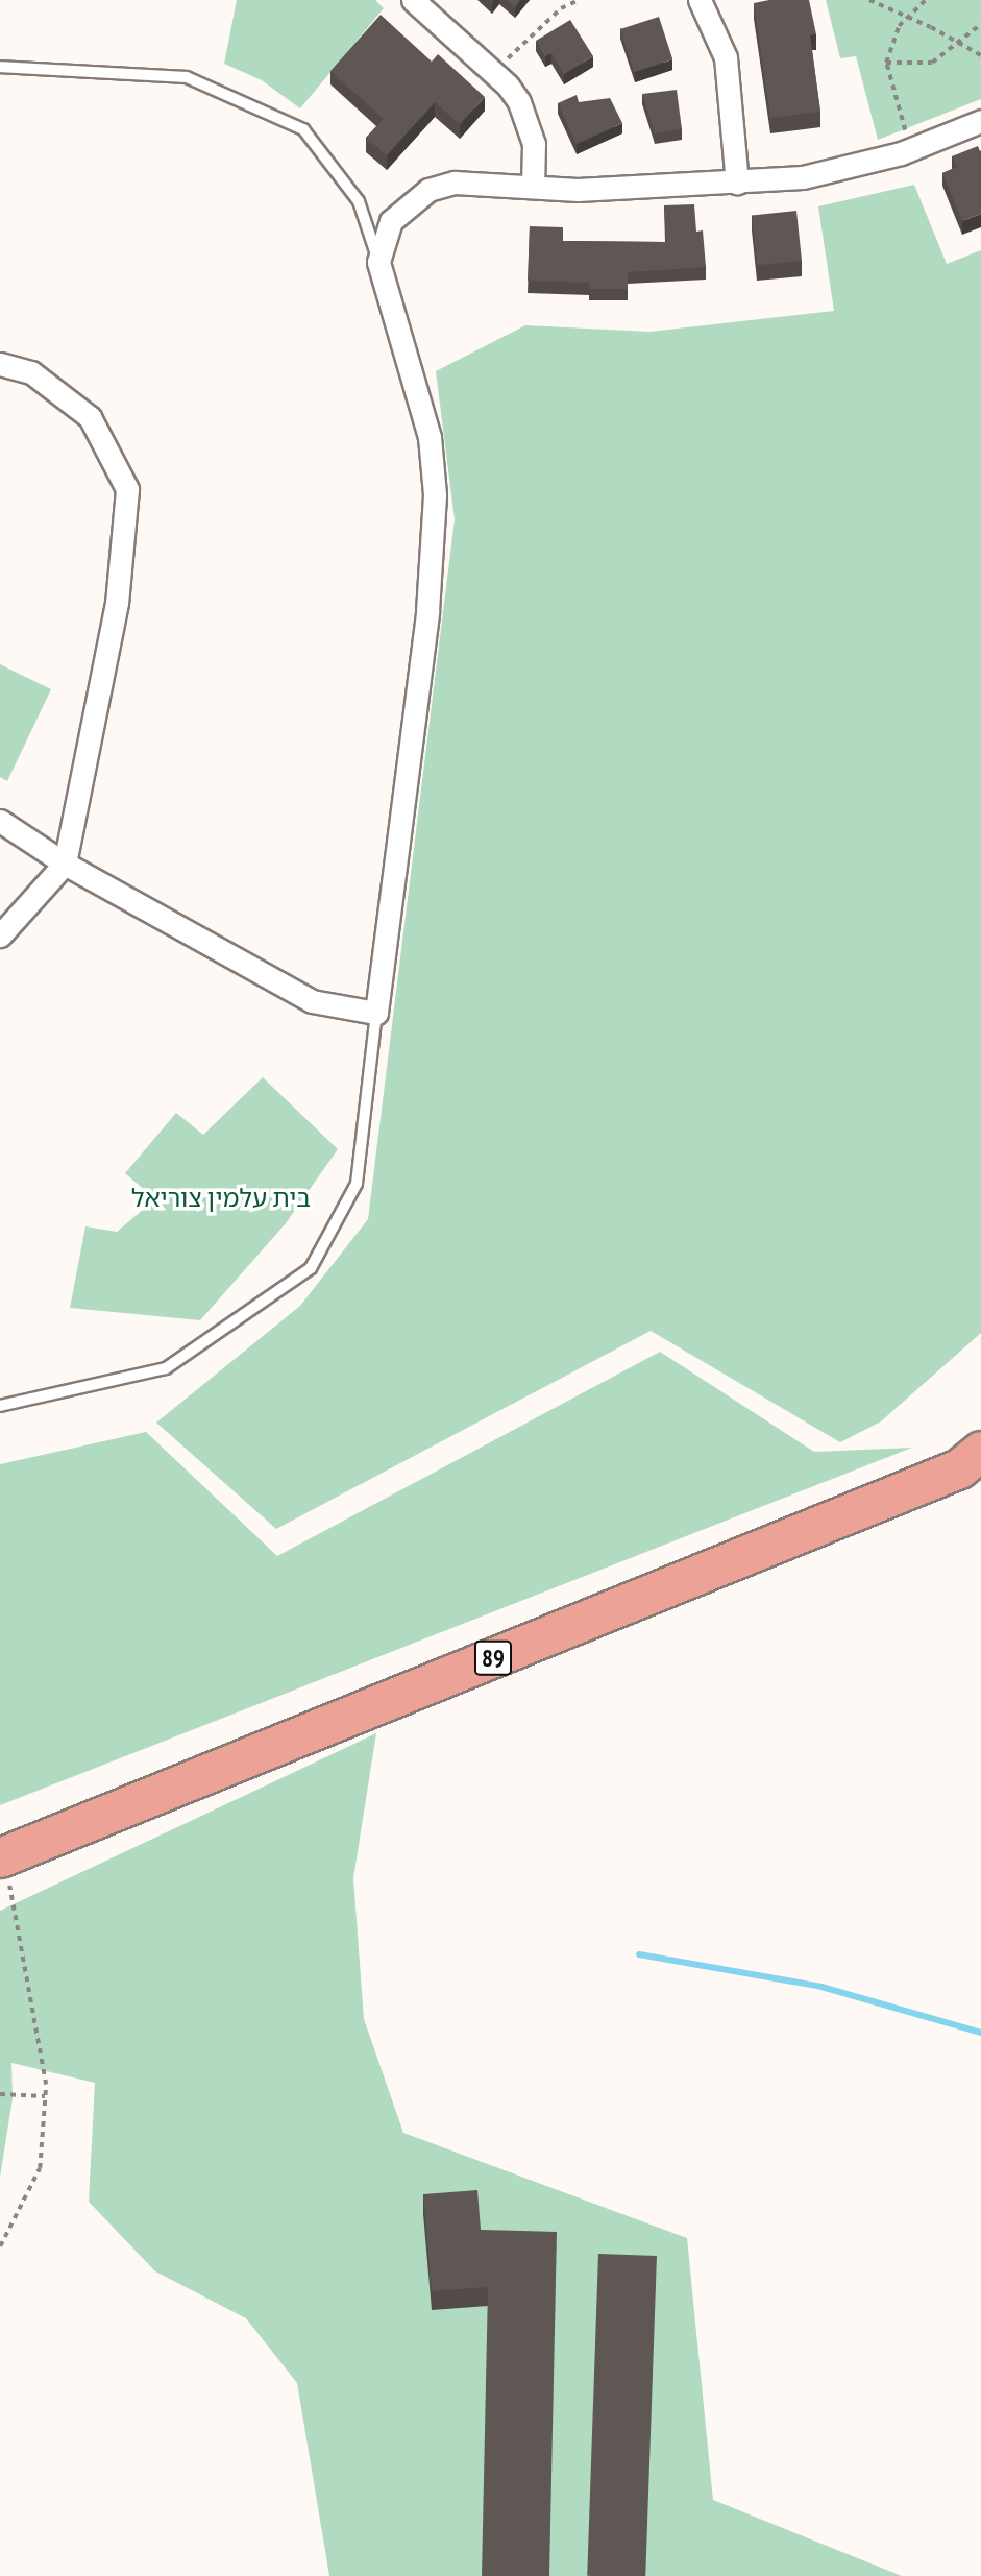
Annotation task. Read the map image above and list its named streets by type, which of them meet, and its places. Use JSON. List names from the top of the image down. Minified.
{"streets":{"highway":["89"]},"parks":["בית עלמין צוריאל"]}
